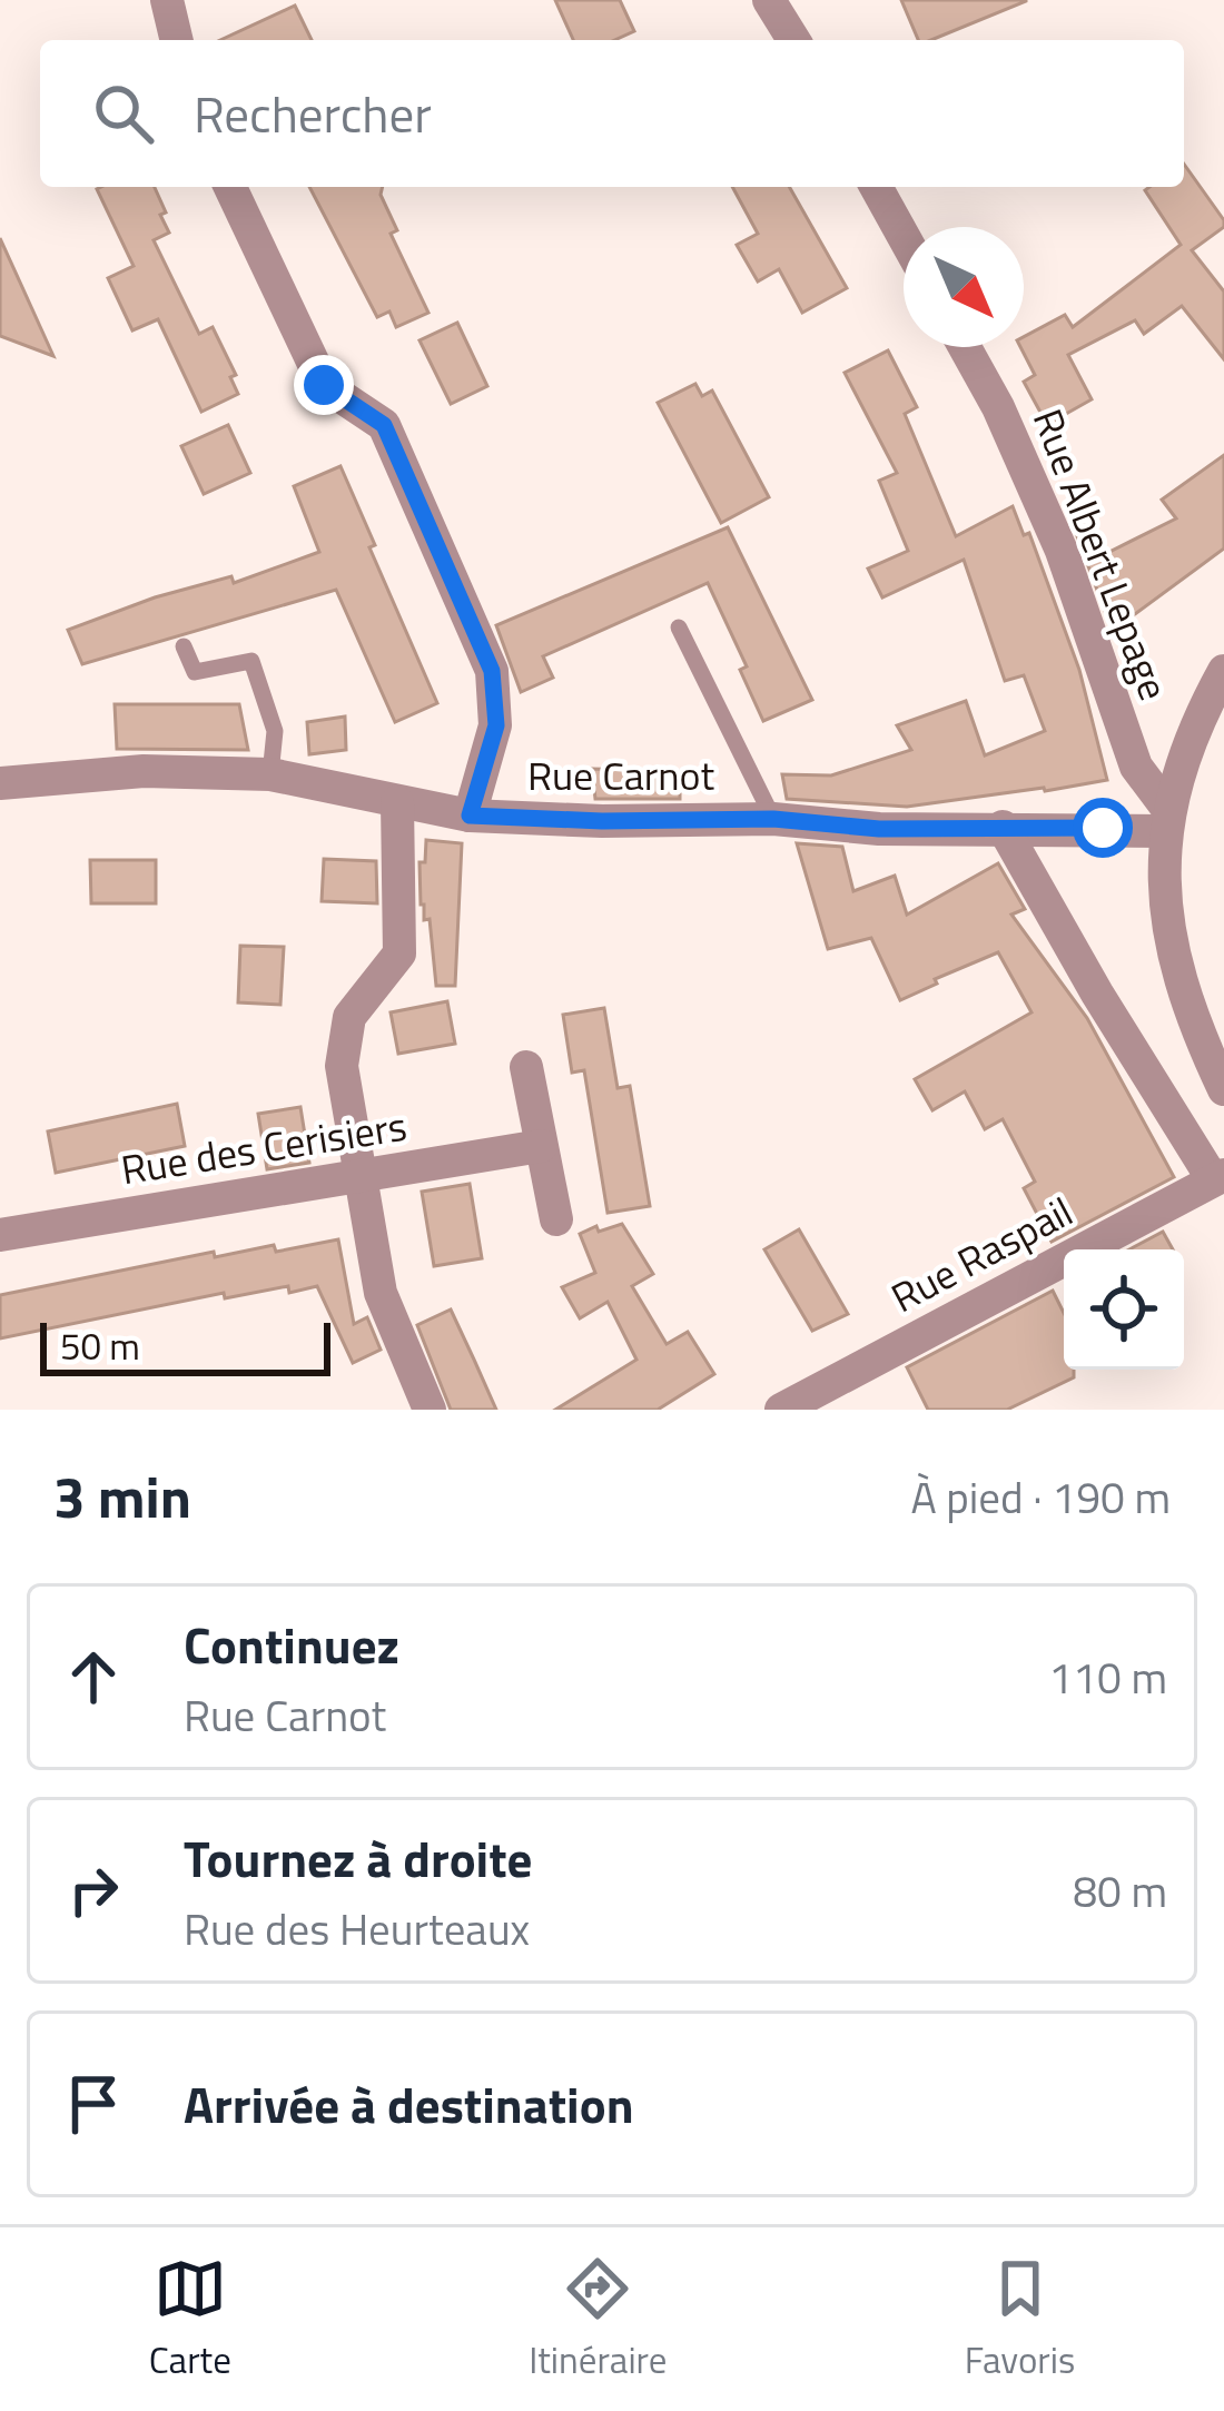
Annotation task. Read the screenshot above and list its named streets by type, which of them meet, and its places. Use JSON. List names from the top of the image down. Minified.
{"streets":{"street":["Rue Albert Lepage","Rue Carnot","Rue des Cerisiers","Rue Raspail"]},"crossings":[["Rue Albert Lepage","Rue Carnot"]],"scale_bar":"50 m","north":"bottom right","page":{"search":"Rechercher","scale":"50 m","heading":["3 min","À pied · 190 m"],"list":[["Continuez","Rue Carnot","110 m"],["Tournez à droite","Rue des Heurteaux","80 m"],"Arrivée à destination"],"nav":["Carte","Itinéraire","Favoris"]}}
